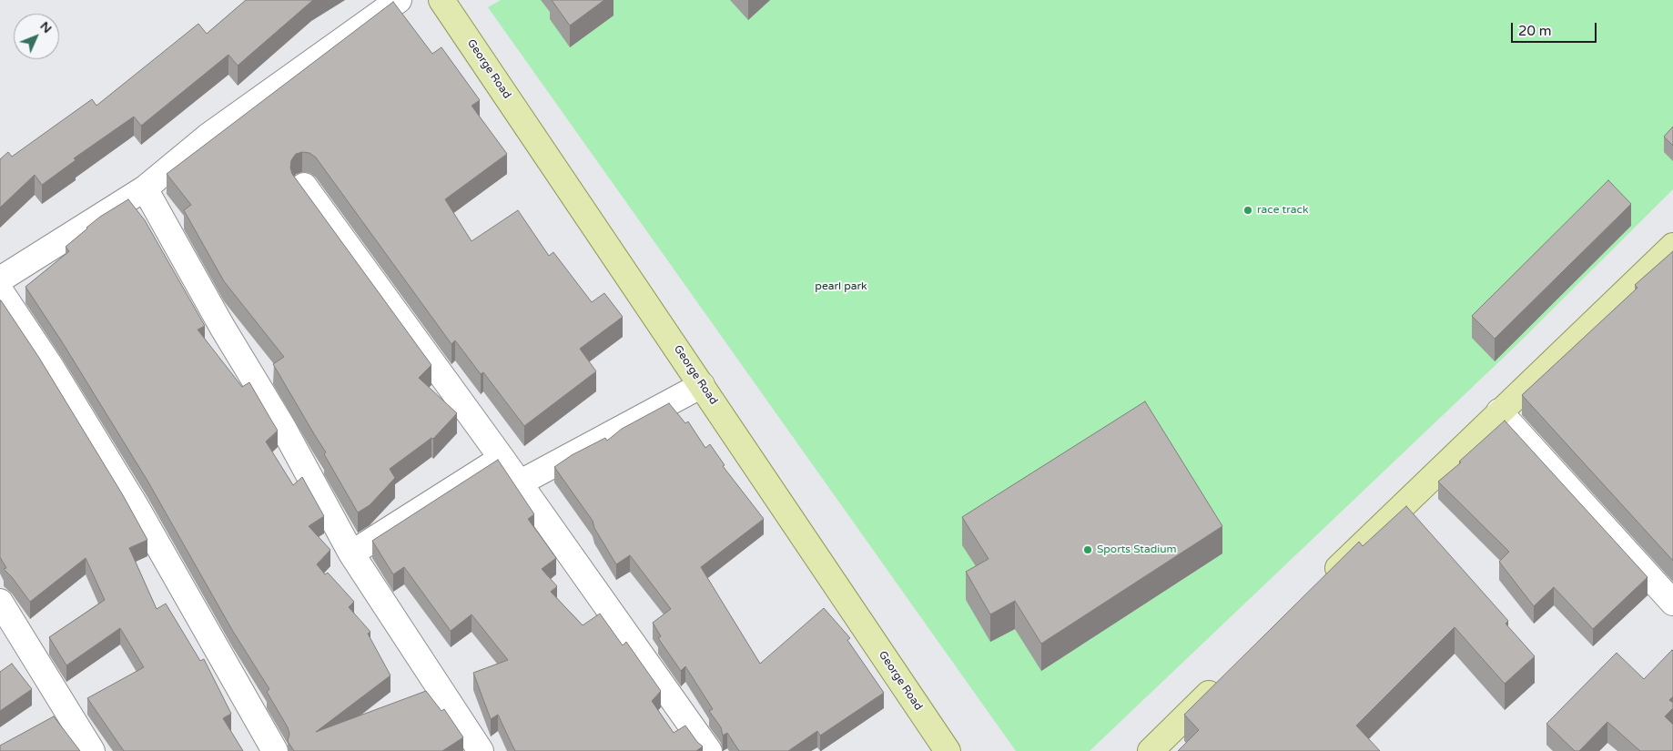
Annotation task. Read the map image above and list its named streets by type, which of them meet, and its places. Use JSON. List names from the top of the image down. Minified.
{"streets":{"main road":["George Road"]},"parks":["pearl park"],"places":["race track","Sports Stadium"],"scale_bar":"20 m","north":"top right"}
